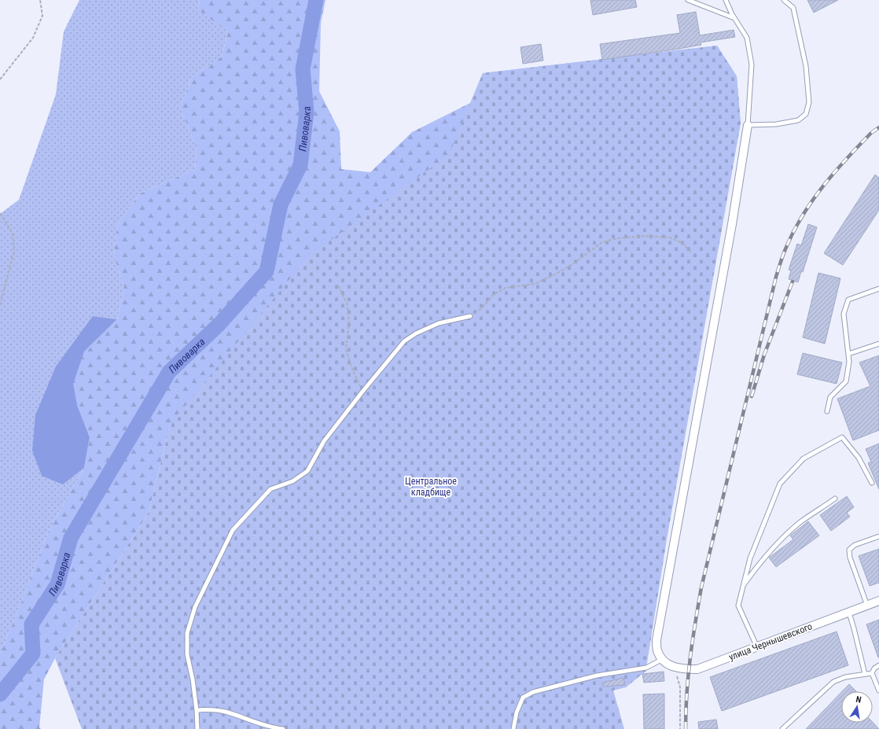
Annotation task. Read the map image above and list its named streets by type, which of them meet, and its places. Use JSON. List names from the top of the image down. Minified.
{"streets":{"street":["улица Чернышевского"]},"water":["Пивоварка"],"parks":["Центральное кладбище"],"north":"top"}
